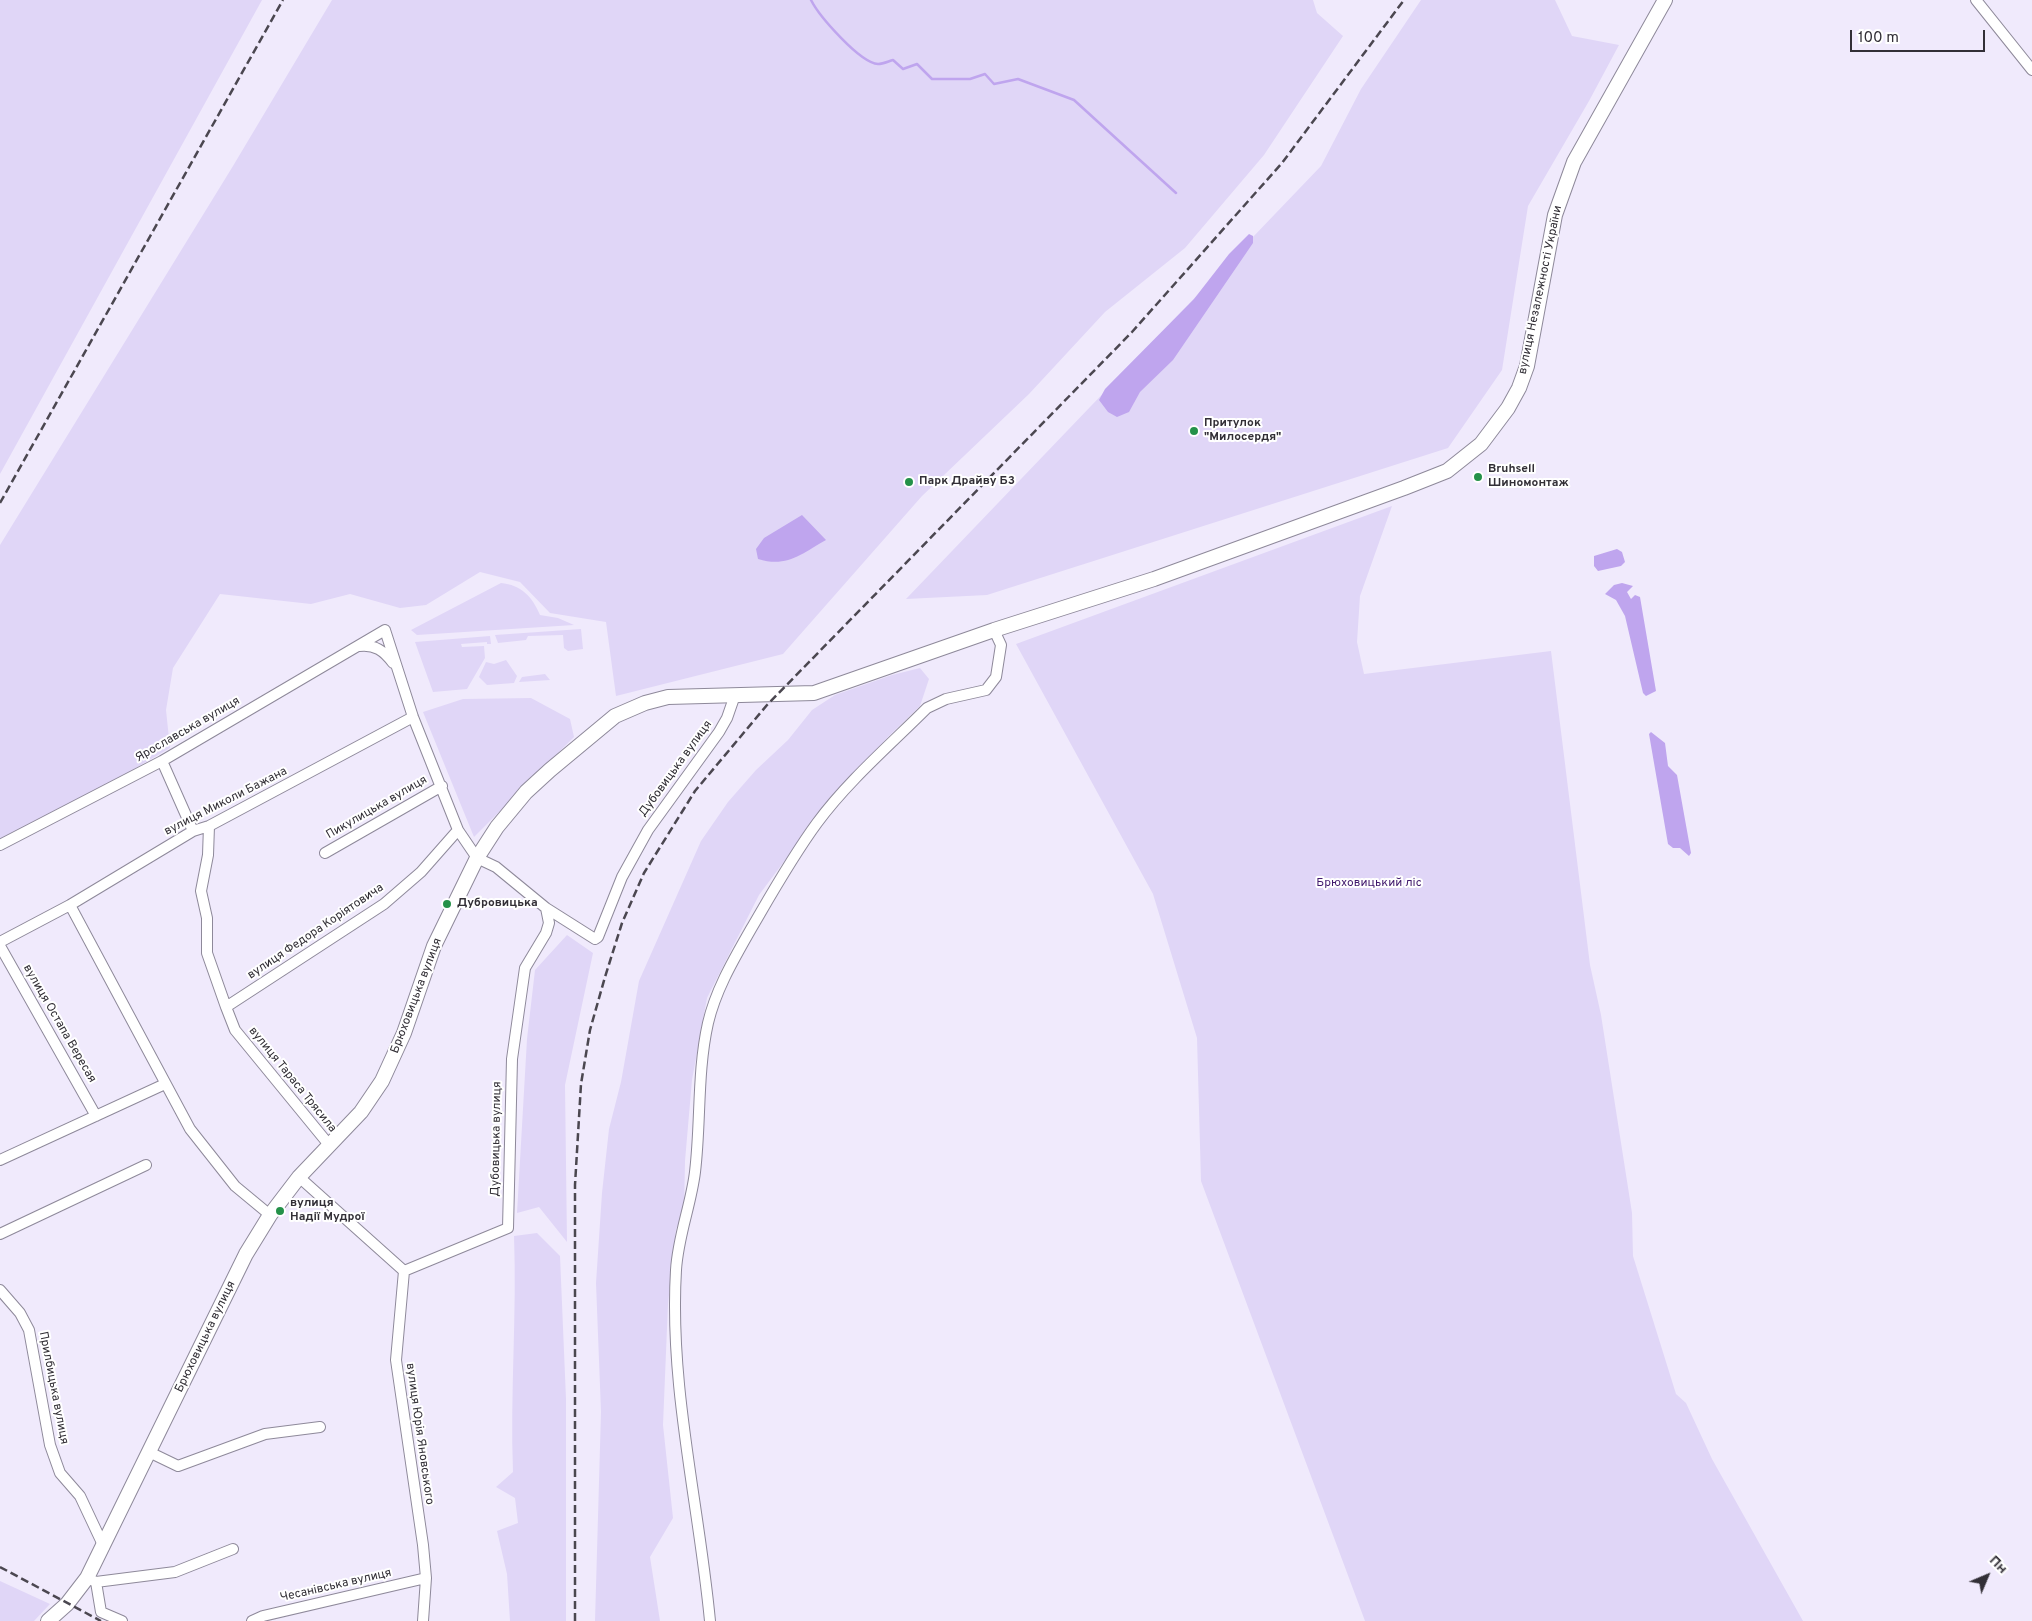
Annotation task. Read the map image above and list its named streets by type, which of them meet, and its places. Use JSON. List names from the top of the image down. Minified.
{"streets":{"main road":["вулиця Незалежності України","Брюховицька вулиця"],"street":["Ярославська вулиця","Дубовицька вулиця","вулиця Миколи Бажана","Пикулицька вулиця","вулиця Федора Коріятовича","вулиця Остапа Вересая","вулиця Тараса Трясила","Прилбицька вулиця","вулиця Юрія Яновського","Чесанівська вулиця"]},"crossings":[["вулиця Незалежності України","Брюховицька вулиця"],["Дубовицька вулиця","Брюховицька вулиця"],["Дубовицька вулиця","вулиця Юрія Яновського"],["вулиця Миколи Бажана","вулиця Тараса Трясила"],["вулиця Федора Коріятовича","вулиця Тараса Трясила"],["Брюховицька вулиця","вулиця Тараса Трясила"],["Брюховицька вулиця","Прилбицька вулиця"],["вулиця Юрія Яновського","Чесанівська вулиця"]],"parks":["Брюховицький ліс"],"places":["Притулок \"Милосердя\"","Bruhsell Шиномонтаж","Парк Драйву Б3","Дубровицька","вулиця Надії Мудрої"],"scale_bar":"100 m","north":"top right"}
